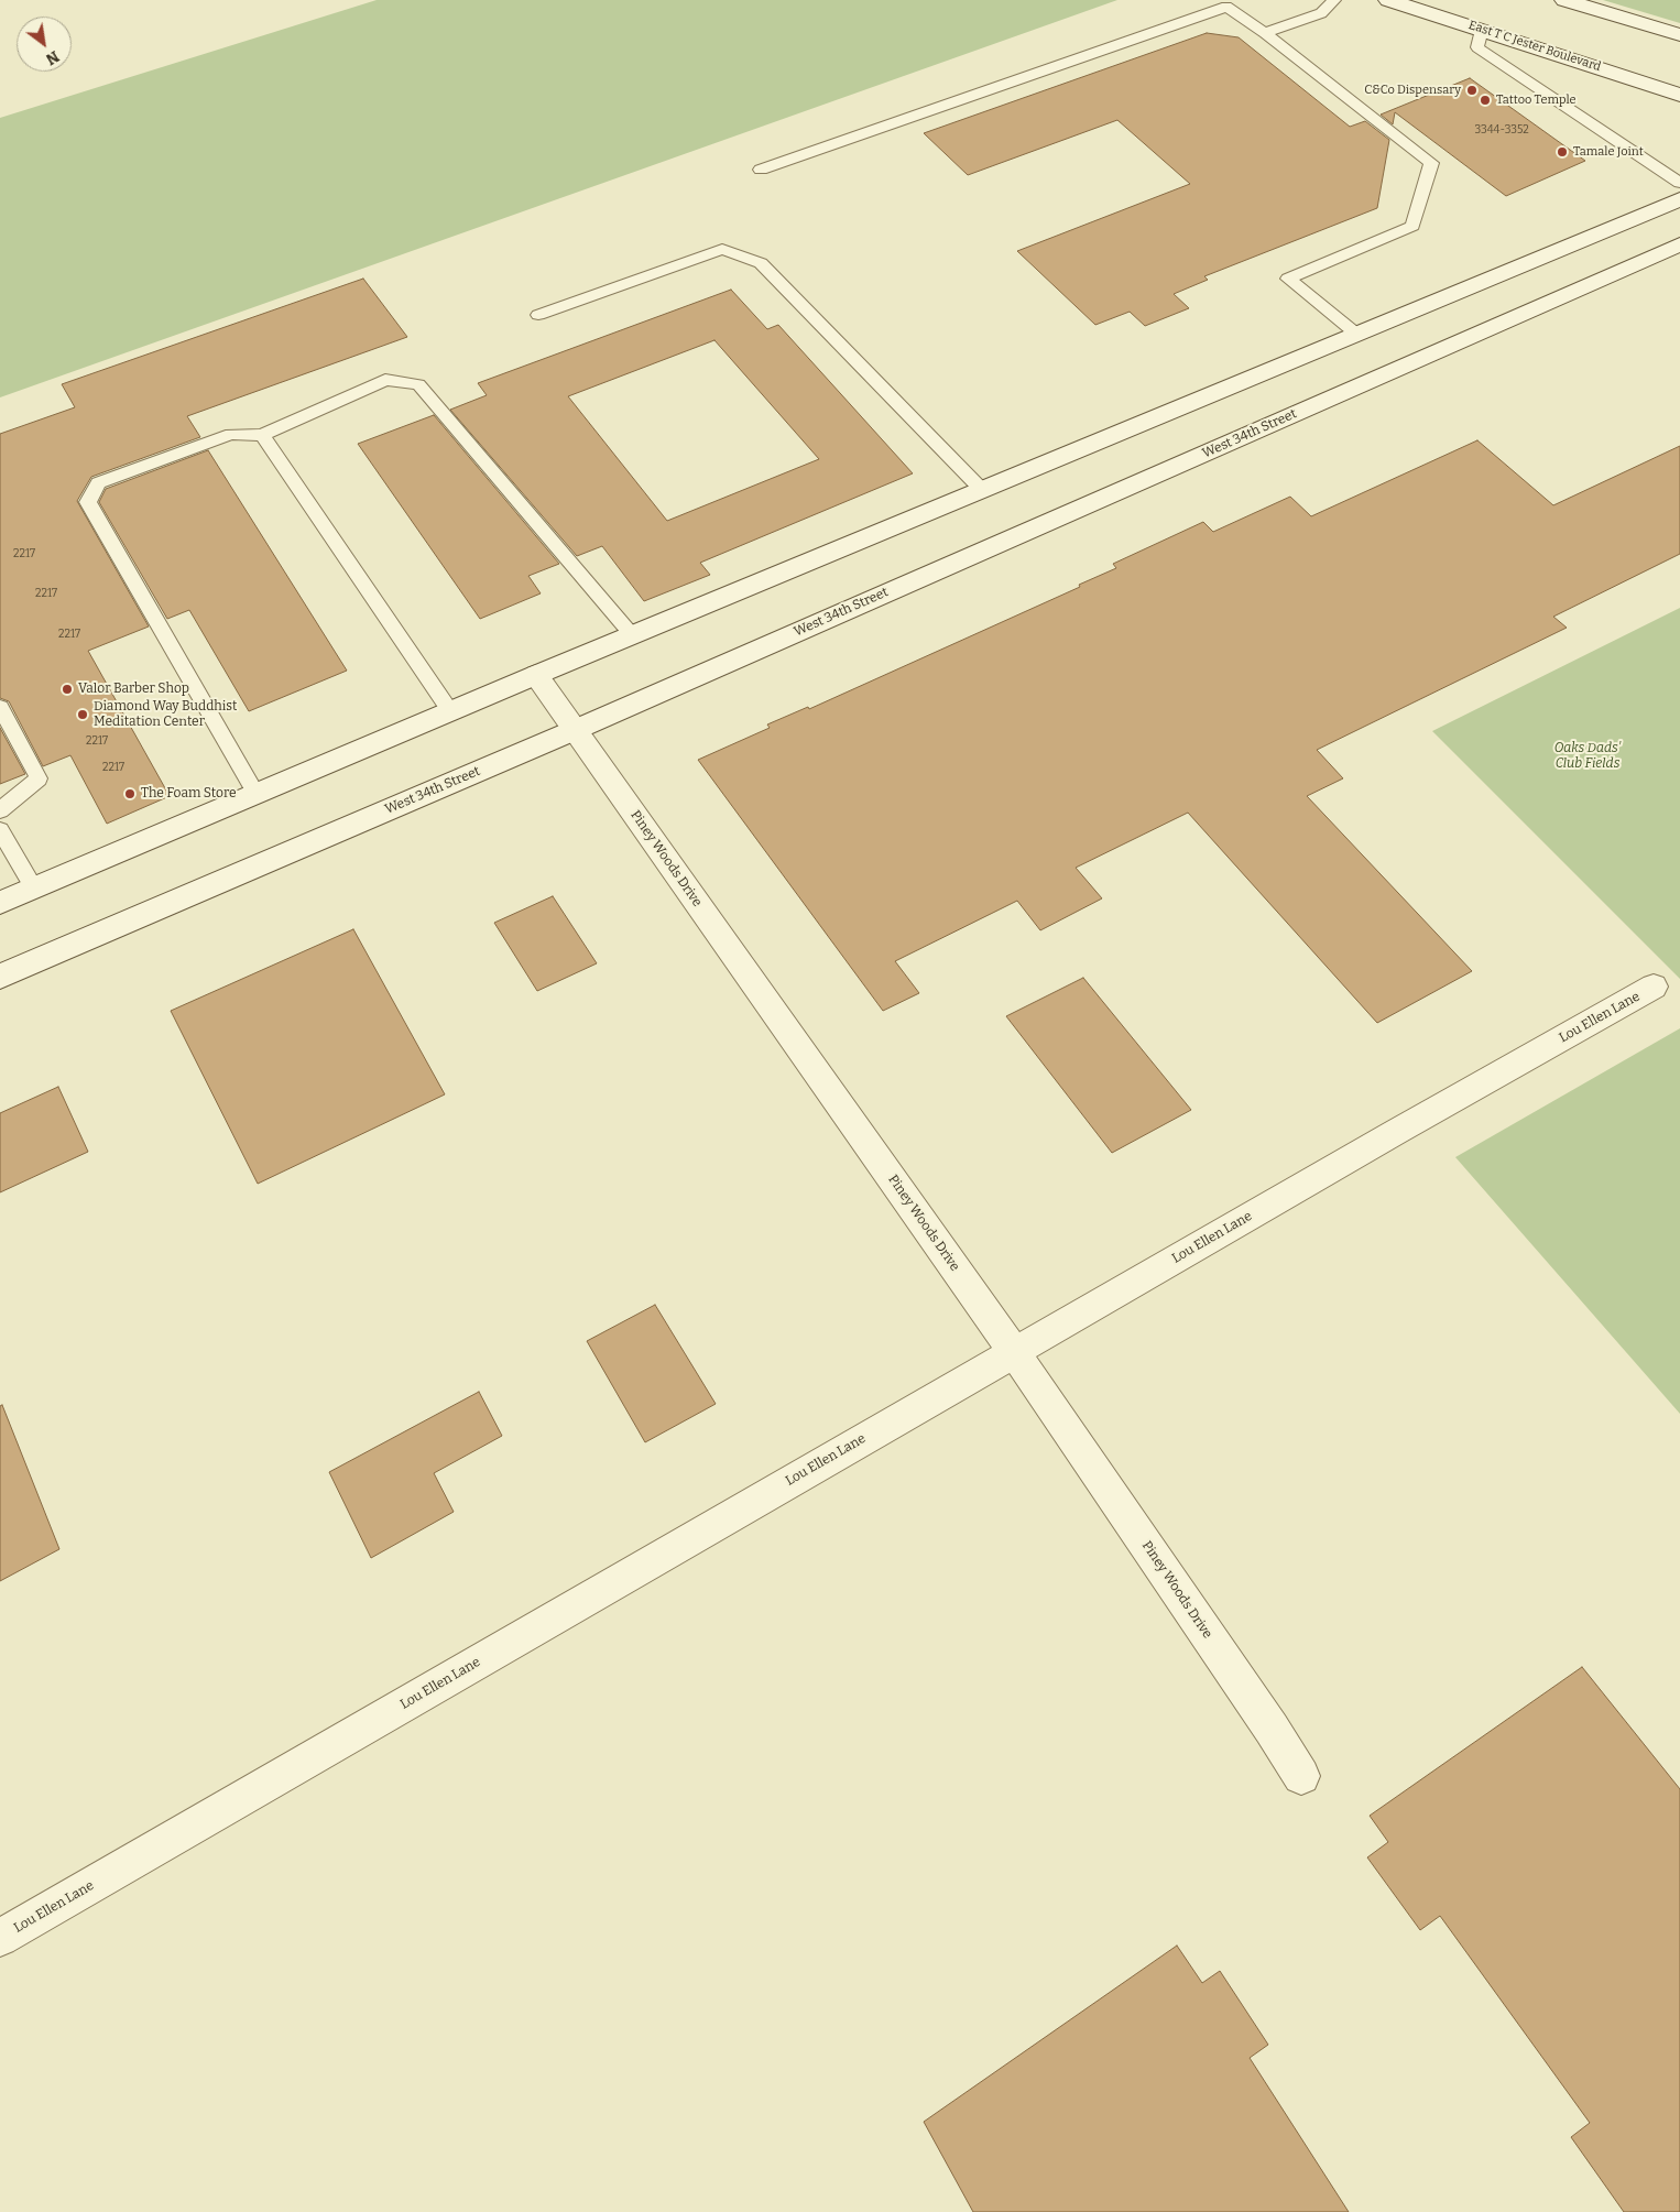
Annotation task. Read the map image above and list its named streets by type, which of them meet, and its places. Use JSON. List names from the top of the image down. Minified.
{"streets":{"main road":["East T C Jester Boulevard","West 34th Street","Piney Woods Drive","Lou Ellen Lane"]},"crossings":[["West 34th Street","Piney Woods Drive"],["Piney Woods Drive","Lou Ellen Lane"]],"parks":["Oaks Dads' Club Fields"],"places":["C&Co Dispensary","Tattoo Temple","Tamale Joint","Valor Barber Shop","Diamond Way Buddhist Meditation Center","The Foam Store"],"house_numbers":["3344-3352","2217","2217","2217","2217","2217"],"north":"bottom right"}
